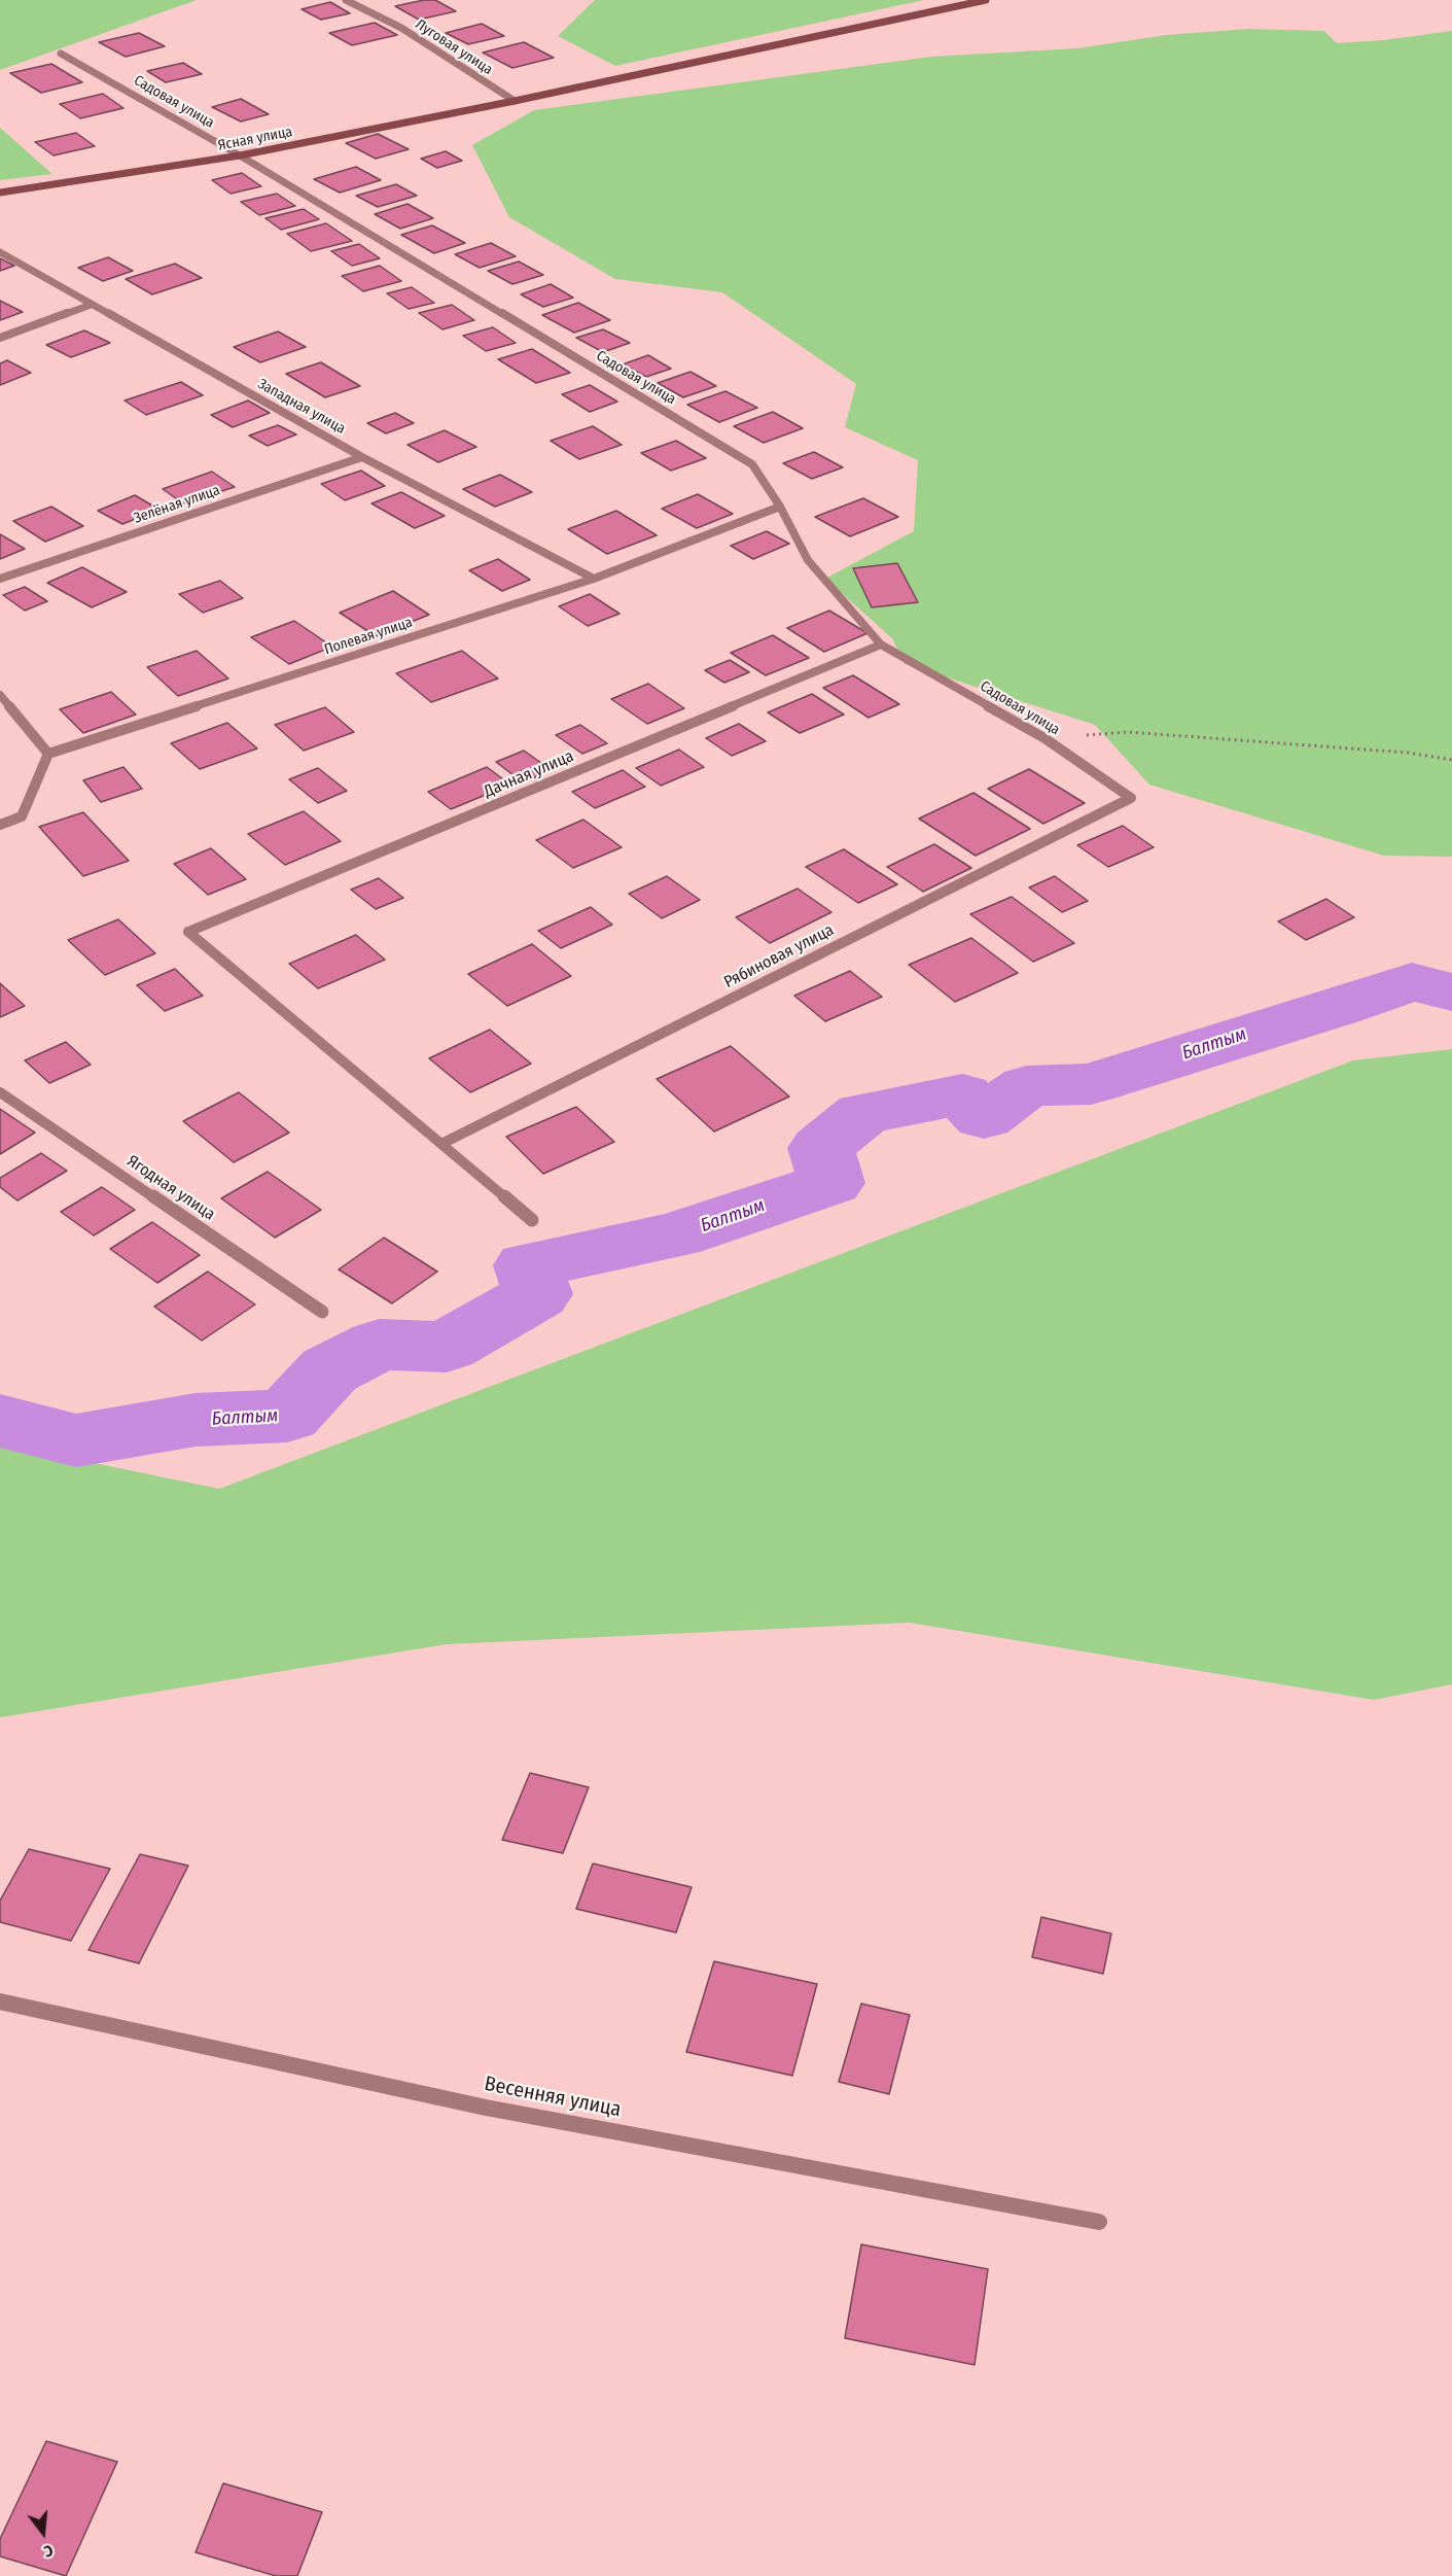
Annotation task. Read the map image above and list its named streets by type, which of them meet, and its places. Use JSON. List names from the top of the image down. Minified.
{"streets":{"main road":["Ясная улица"],"street":["Луговая улица","Садовая улица","Западная улица","Зелёная улица","Полевая улица","Дачная улица","Рябиновая улица","Ягодная улица","Весенняя улица"]},"crossings":[["Луговая улица","Ясная улица"],["Садовая улица","Ясная улица"],["Садовая улица","Полевая улица"],["Садовая улица","Дачная улица"],["Садовая улица","Рябиновая улица"],["Западная улица","Зелёная улица"],["Западная улица","Полевая улица"],["Дачная улица","Рябиновая улица"]],"water":["Балтым"],"north":"bottom"}
